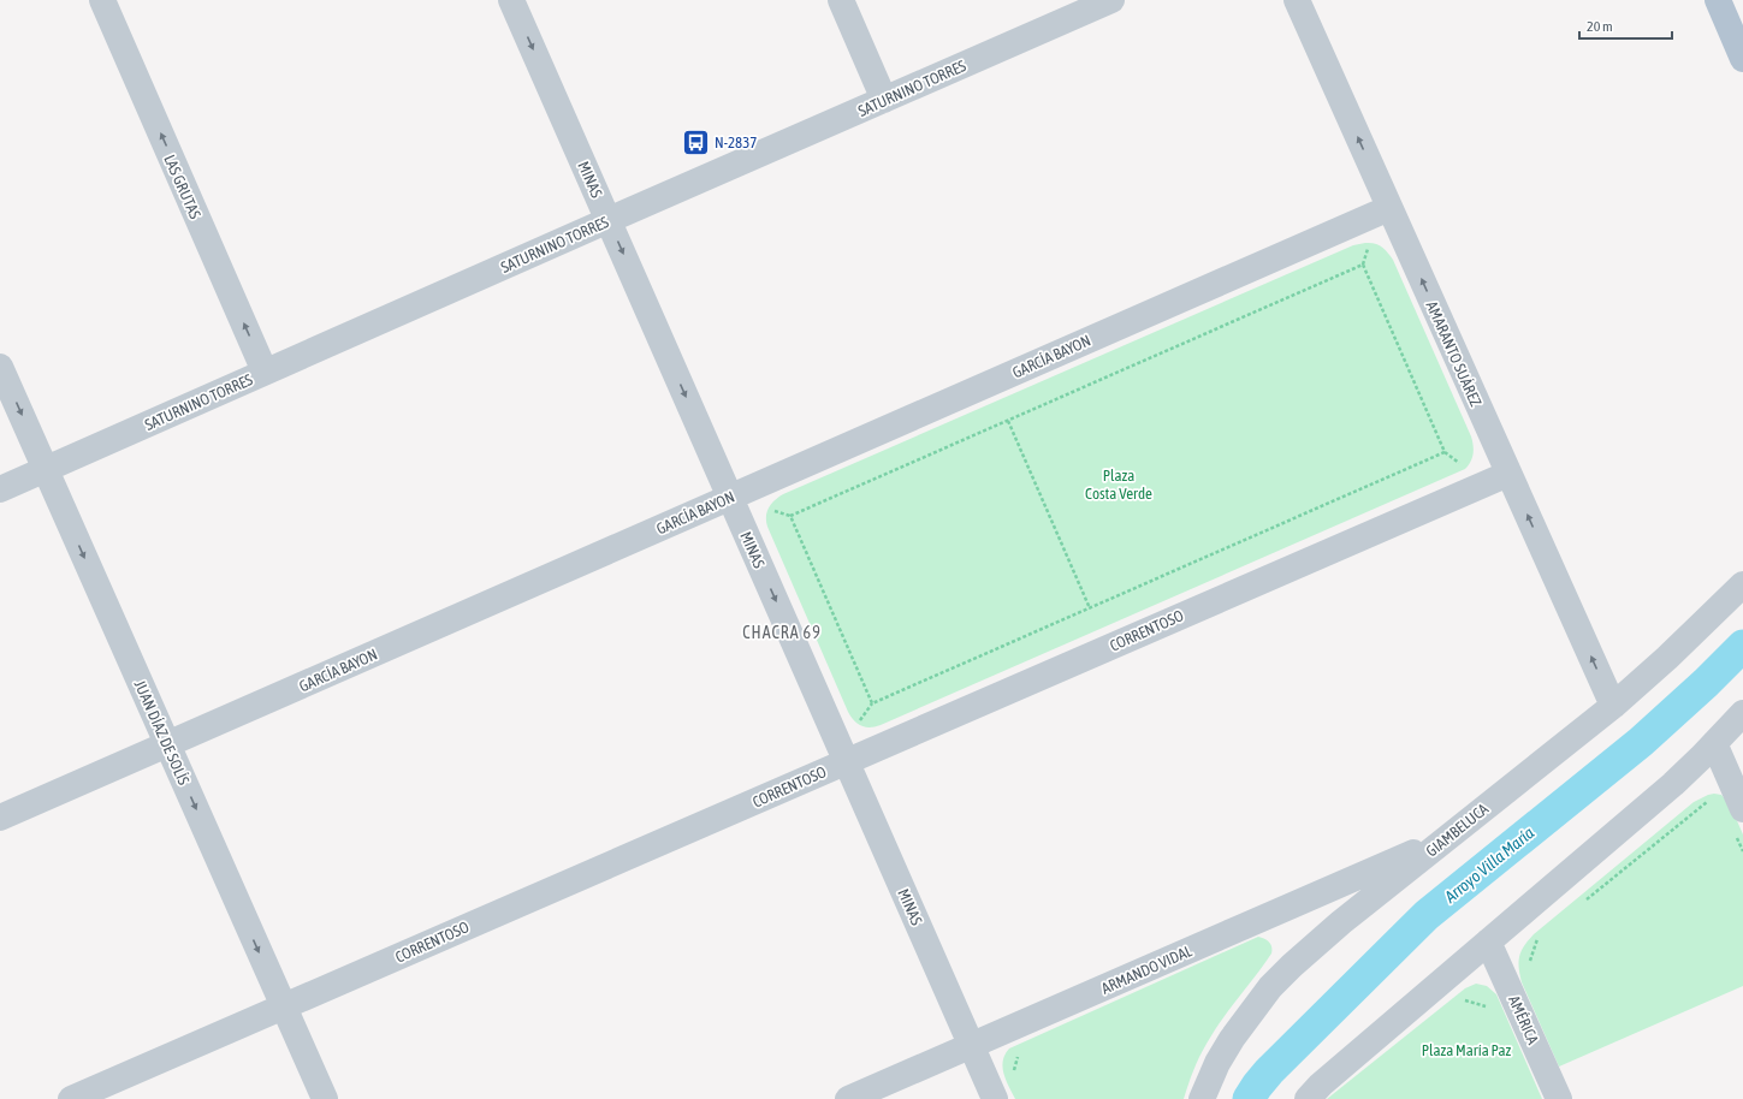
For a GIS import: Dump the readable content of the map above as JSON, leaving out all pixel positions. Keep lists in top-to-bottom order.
{
  "streets": {
    "street": [
      "SATURNINO TORRES",
      "MINAS",
      "LAS GRUTAS",
      "AMARANTO SUÁREZ",
      "GARCÍA BAYON",
      "CORRENTOSO",
      "JUAN DÍAZ DE SOLÍS",
      "GIAMBELUCA",
      "ARMANDO VIDAL",
      "AMÉRICA"
    ]
  },
  "crossings": [
    ["SATURNINO TORRES", "MINAS"],
    ["SATURNINO TORRES", "LAS GRUTAS"],
    ["SATURNINO TORRES", "JUAN DÍAZ DE SOLÍS"],
    ["MINAS", "GARCÍA BAYON"],
    ["MINAS", "CORRENTOSO"],
    ["MINAS", "ARMANDO VIDAL"],
    ["AMARANTO SUÁREZ", "GARCÍA BAYON"],
    ["AMARANTO SUÁREZ", "CORRENTOSO"],
    ["AMARANTO SUÁREZ", "GIAMBELUCA"],
    ["GARCÍA BAYON", "JUAN DÍAZ DE SOLÍS"],
    ["CORRENTOSO", "JUAN DÍAZ DE SOLÍS"],
    ["GIAMBELUCA", "ARMANDO VIDAL"]
  ],
  "one_way": [
    "MINAS",
    "LAS GRUTAS",
    "AMARANTO SUÁREZ",
    "JUAN DÍAZ DE SOLÍS"
  ],
  "districts": ["CHACRA 69"],
  "water": ["Arroyo Villa María"],
  "parks": ["Plaza Costa Verde", "Plaza María Paz"],
  "places": {
    "bus stop": ["N-2837"]
  },
  "scale_bar": "20 m"
}
